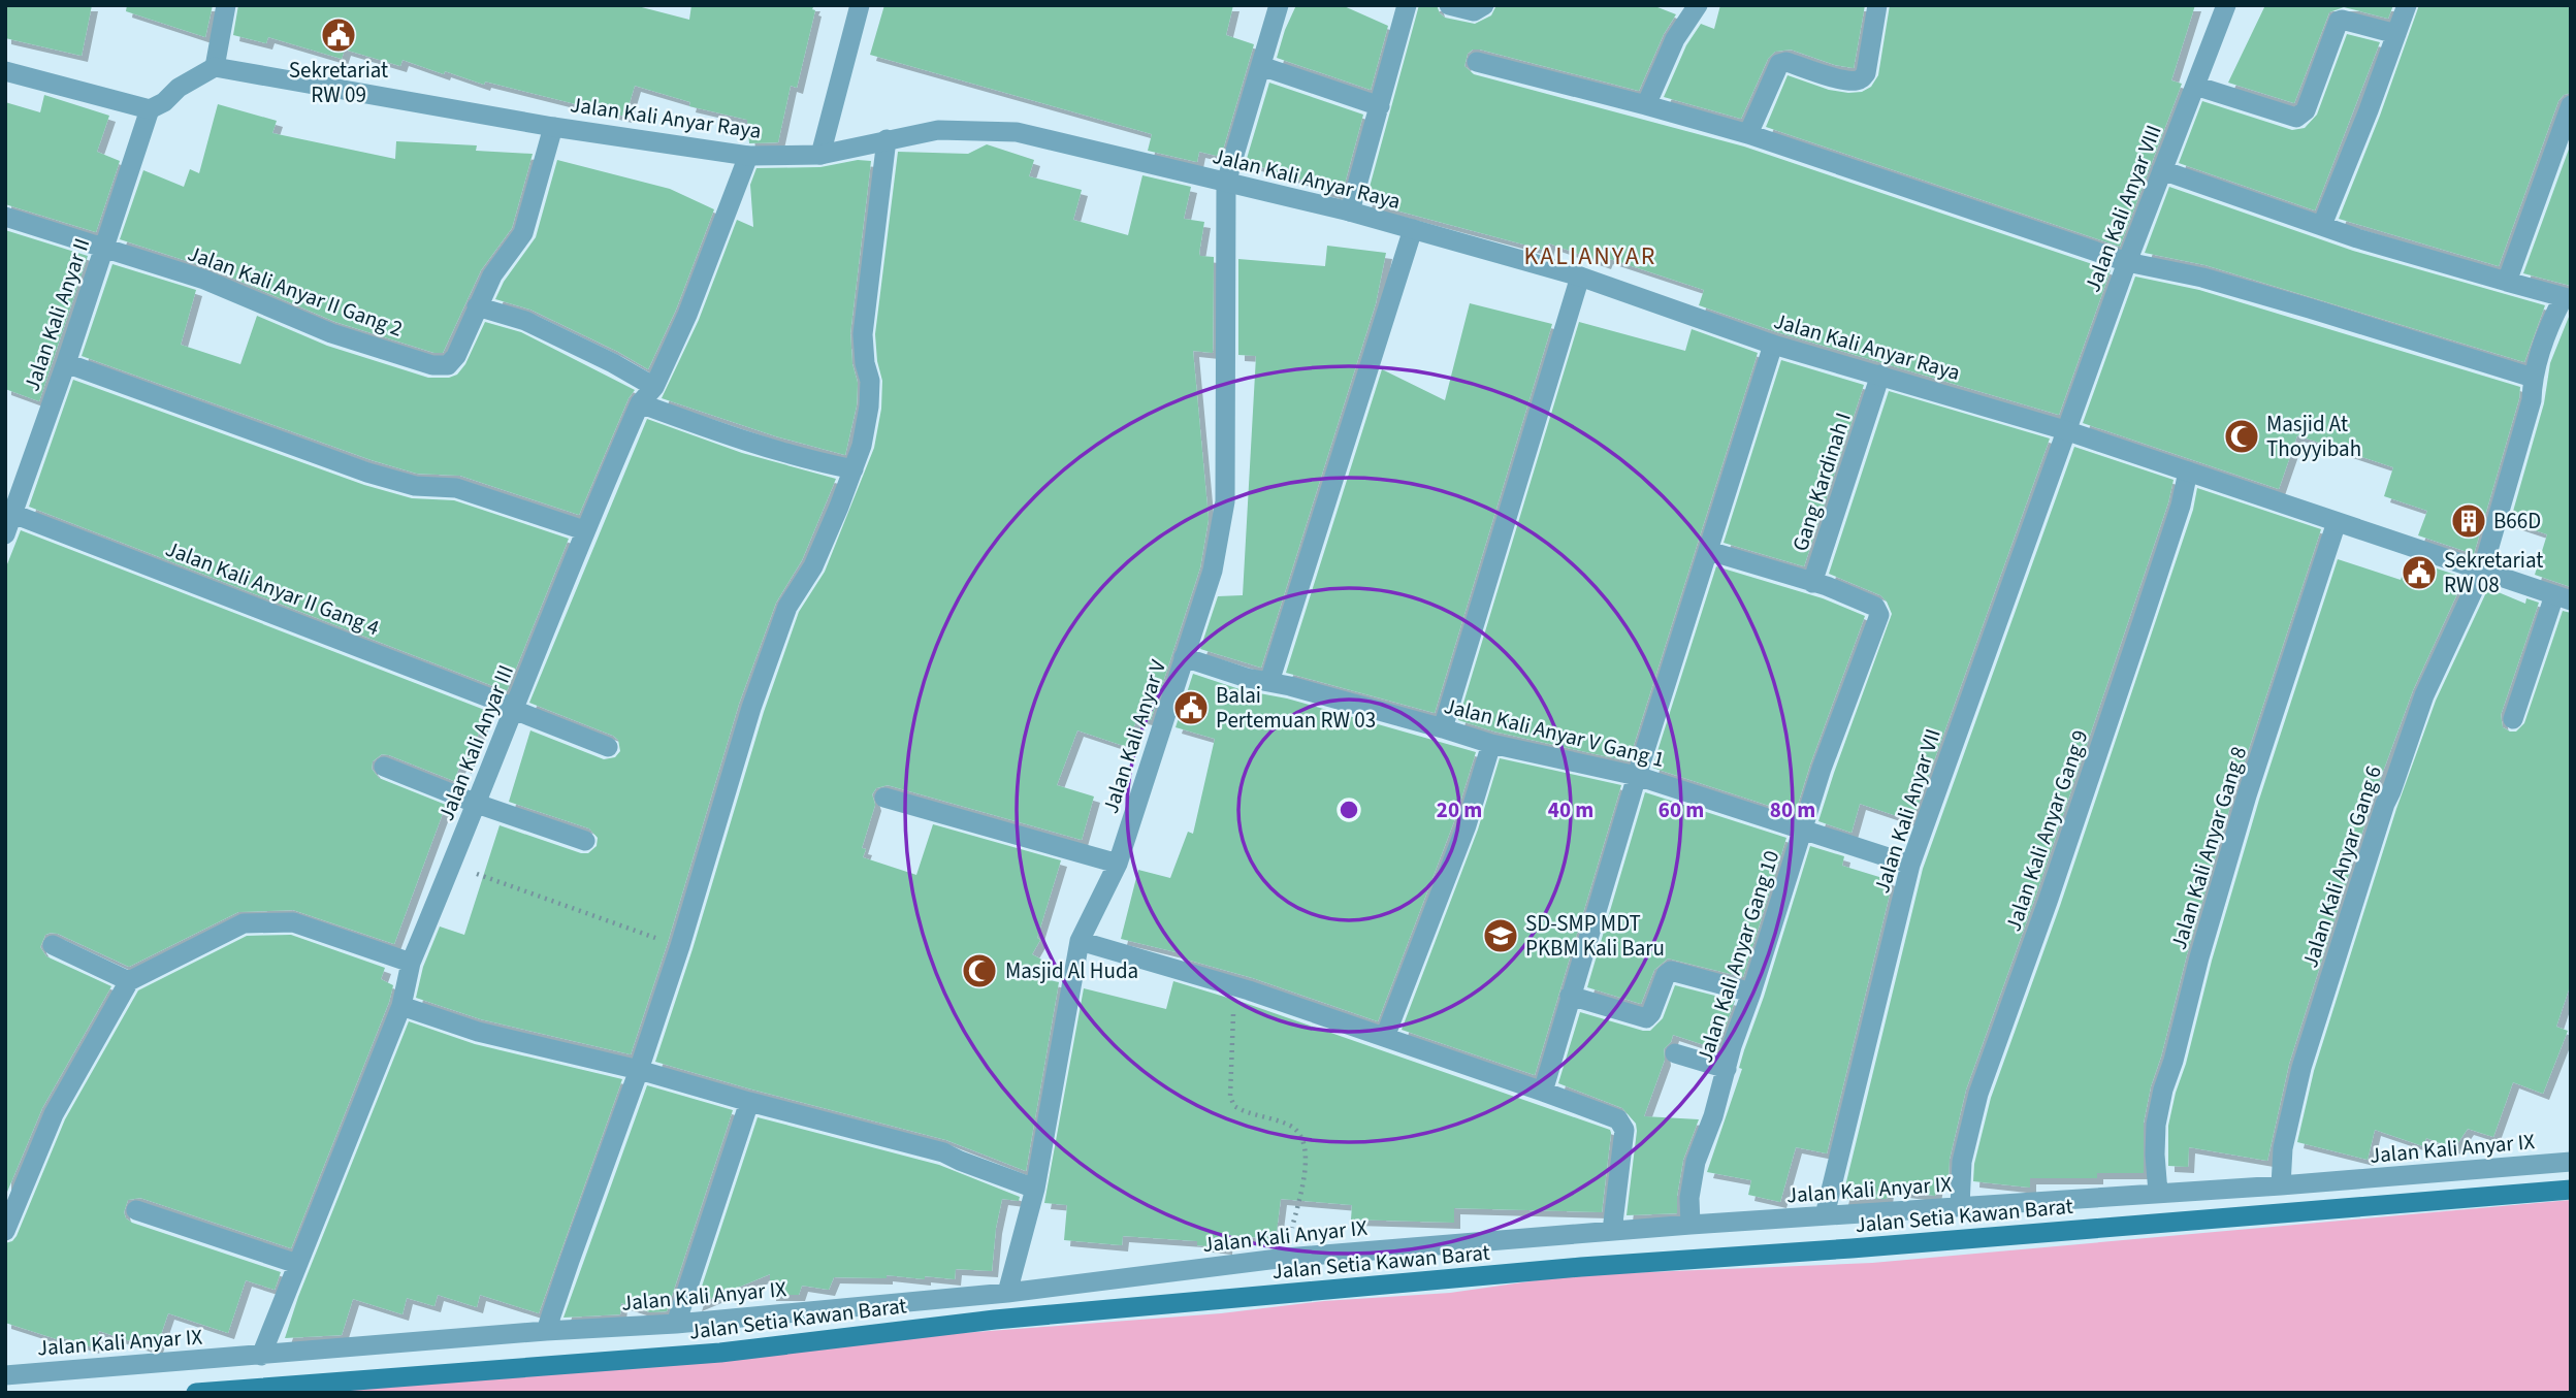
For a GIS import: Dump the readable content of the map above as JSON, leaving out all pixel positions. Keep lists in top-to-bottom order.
{
  "streets": {
    "main road": ["Jalan Setia Kawan Barat"],
    "street": [
      "Jalan Kali Anyar Raya",
      "Jalan Kali Anyar VIII",
      "Jalan Kali Anyar II Gang 2",
      "Jalan Kali Anyar II",
      "Gang Kardinah I",
      "Jalan Kali Anyar II Gang 4",
      "Jalan Kali Anyar V Gang 1",
      "Jalan Kali Anyar V",
      "Jalan Kali Anyar III",
      "Jalan Kali Anyar VII",
      "Jalan Kali Anyar Gang 9",
      "Jalan Kali Anyar Gang 8",
      "Jalan Kali Anyar Gang 6",
      "Jalan Kali Anyar Gang 10",
      "Jalan Kali Anyar IX"
    ]
  },
  "crossings": [
    ["Jalan Kali Anyar Raya", "Jalan Kali Anyar VIII"],
    ["Jalan Kali Anyar Raya", "Jalan Kali Anyar II Gang 2"],
    ["Jalan Kali Anyar Raya", "Gang Kardinah I"],
    ["Jalan Kali Anyar Raya", "Jalan Kali Anyar V"],
    ["Jalan Kali Anyar Raya", "Jalan Kali Anyar III"],
    ["Jalan Kali Anyar Raya", "Jalan Kali Anyar VII"],
    ["Jalan Kali Anyar Raya", "Jalan Kali Anyar Gang 9"],
    ["Jalan Kali Anyar Raya", "Jalan Kali Anyar Gang 8"],
    ["Jalan Kali Anyar Raya", "Jalan Kali Anyar Gang 6"],
    ["Jalan Kali Anyar VIII", "Jalan Kali Anyar VII"],
    ["Jalan Kali Anyar II Gang 2", "Jalan Kali Anyar II"],
    ["Jalan Kali Anyar II", "Jalan Kali Anyar II Gang 4"],
    ["Gang Kardinah I", "Jalan Kali Anyar Gang 10"],
    ["Jalan Kali Anyar II Gang 4", "Jalan Kali Anyar III"],
    ["Jalan Kali Anyar V Gang 1", "Jalan Kali Anyar V"],
    ["Jalan Kali Anyar V Gang 1", "Jalan Kali Anyar VII"],
    ["Jalan Kali Anyar V Gang 1", "Jalan Kali Anyar Gang 10"],
    ["Jalan Kali Anyar V", "Jalan Kali Anyar IX"],
    ["Jalan Kali Anyar III", "Jalan Kali Anyar IX"],
    ["Jalan Kali Anyar VII", "Jalan Kali Anyar IX"],
    ["Jalan Kali Anyar Gang 9", "Jalan Kali Anyar IX"],
    ["Jalan Kali Anyar Gang 8", "Jalan Kali Anyar IX"],
    ["Jalan Kali Anyar Gang 6", "Jalan Kali Anyar IX"],
    ["Jalan Kali Anyar Gang 10", "Jalan Kali Anyar IX"]
  ],
  "districts": ["KALIANYAR"],
  "places": {
    "public building": ["Sekretariat RW 09", "Sekretariat RW 08", "Balai Pertemuan RW 03"],
    "mosque": ["Masjid At Thoyyibah", "Masjid Al Huda"],
    "building": ["B66D"],
    "school or university": ["SD-SMP MDT PKBM Kali Baru"]
  },
  "rings": [
    "20 m",
    "40 m",
    "60 m",
    "80 m"
  ]
}
